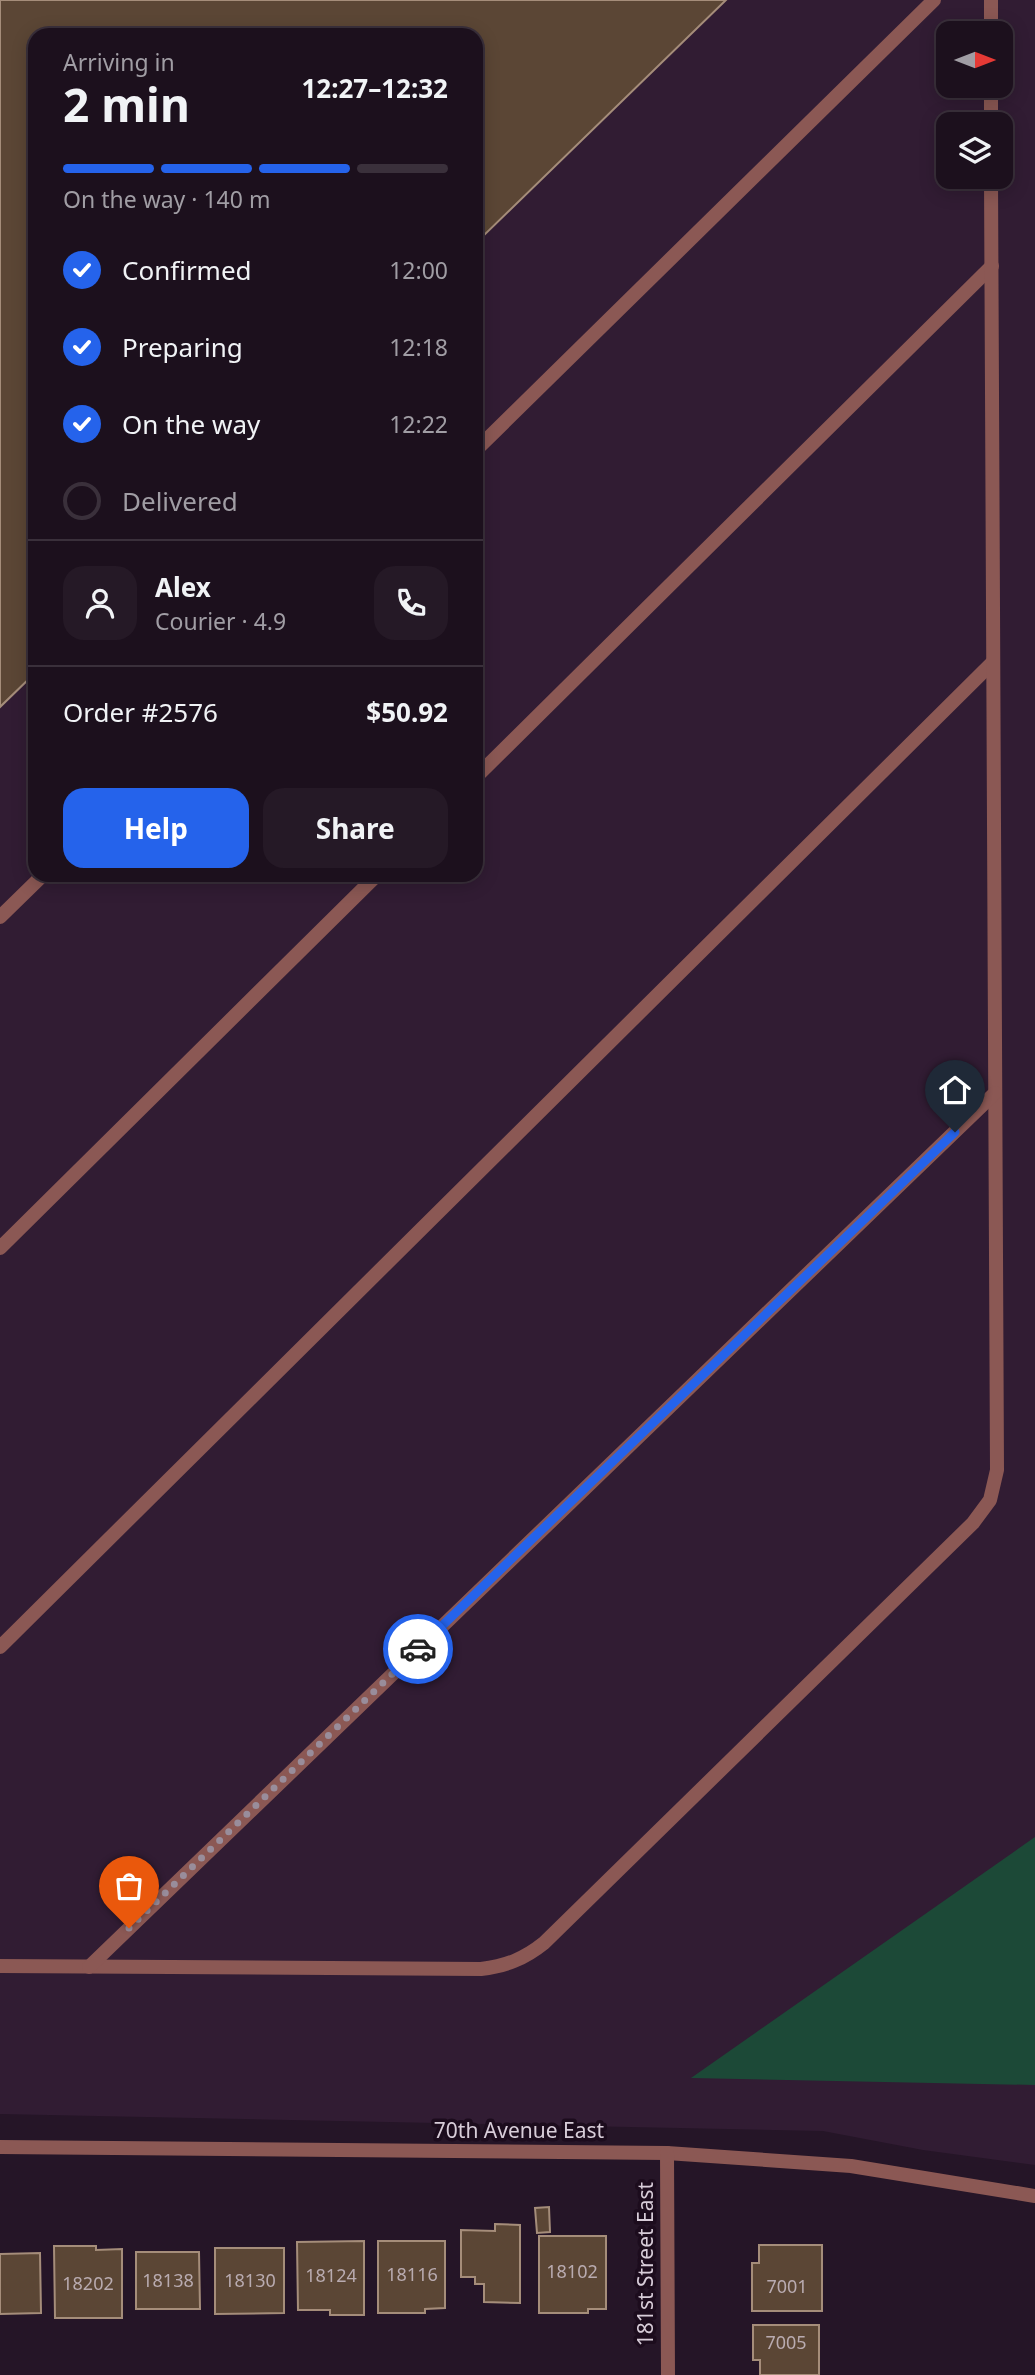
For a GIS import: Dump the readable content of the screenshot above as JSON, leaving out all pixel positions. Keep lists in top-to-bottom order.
{
  "streets": {
    "street": ["70th Avenue East", "181st Street East"]
  },
  "crossings": [
    ["70th Avenue East", "181st Street East"]
  ],
  "house_numbers": [
    "18102",
    "18116",
    "18124",
    "18138",
    "18130",
    "18202",
    "7001",
    "7005"
  ],
  "north": "right",
  "page": {
    "heading": ["2 min", "Arriving in", "12:27–12:32"],
    "panel": [
      "Alex",
      "Courier · 4.9",
      "Order #2576",
      "$50.92"
    ],
    "bar": "On the way · 140 m",
    "list": [
      ["Confirmed", "12:00"],
      ["Preparing", "12:18"],
      ["On the way", "12:22"],
      "Delivered"
    ],
    "buttons": ["Help", "Share"]
  }
}
